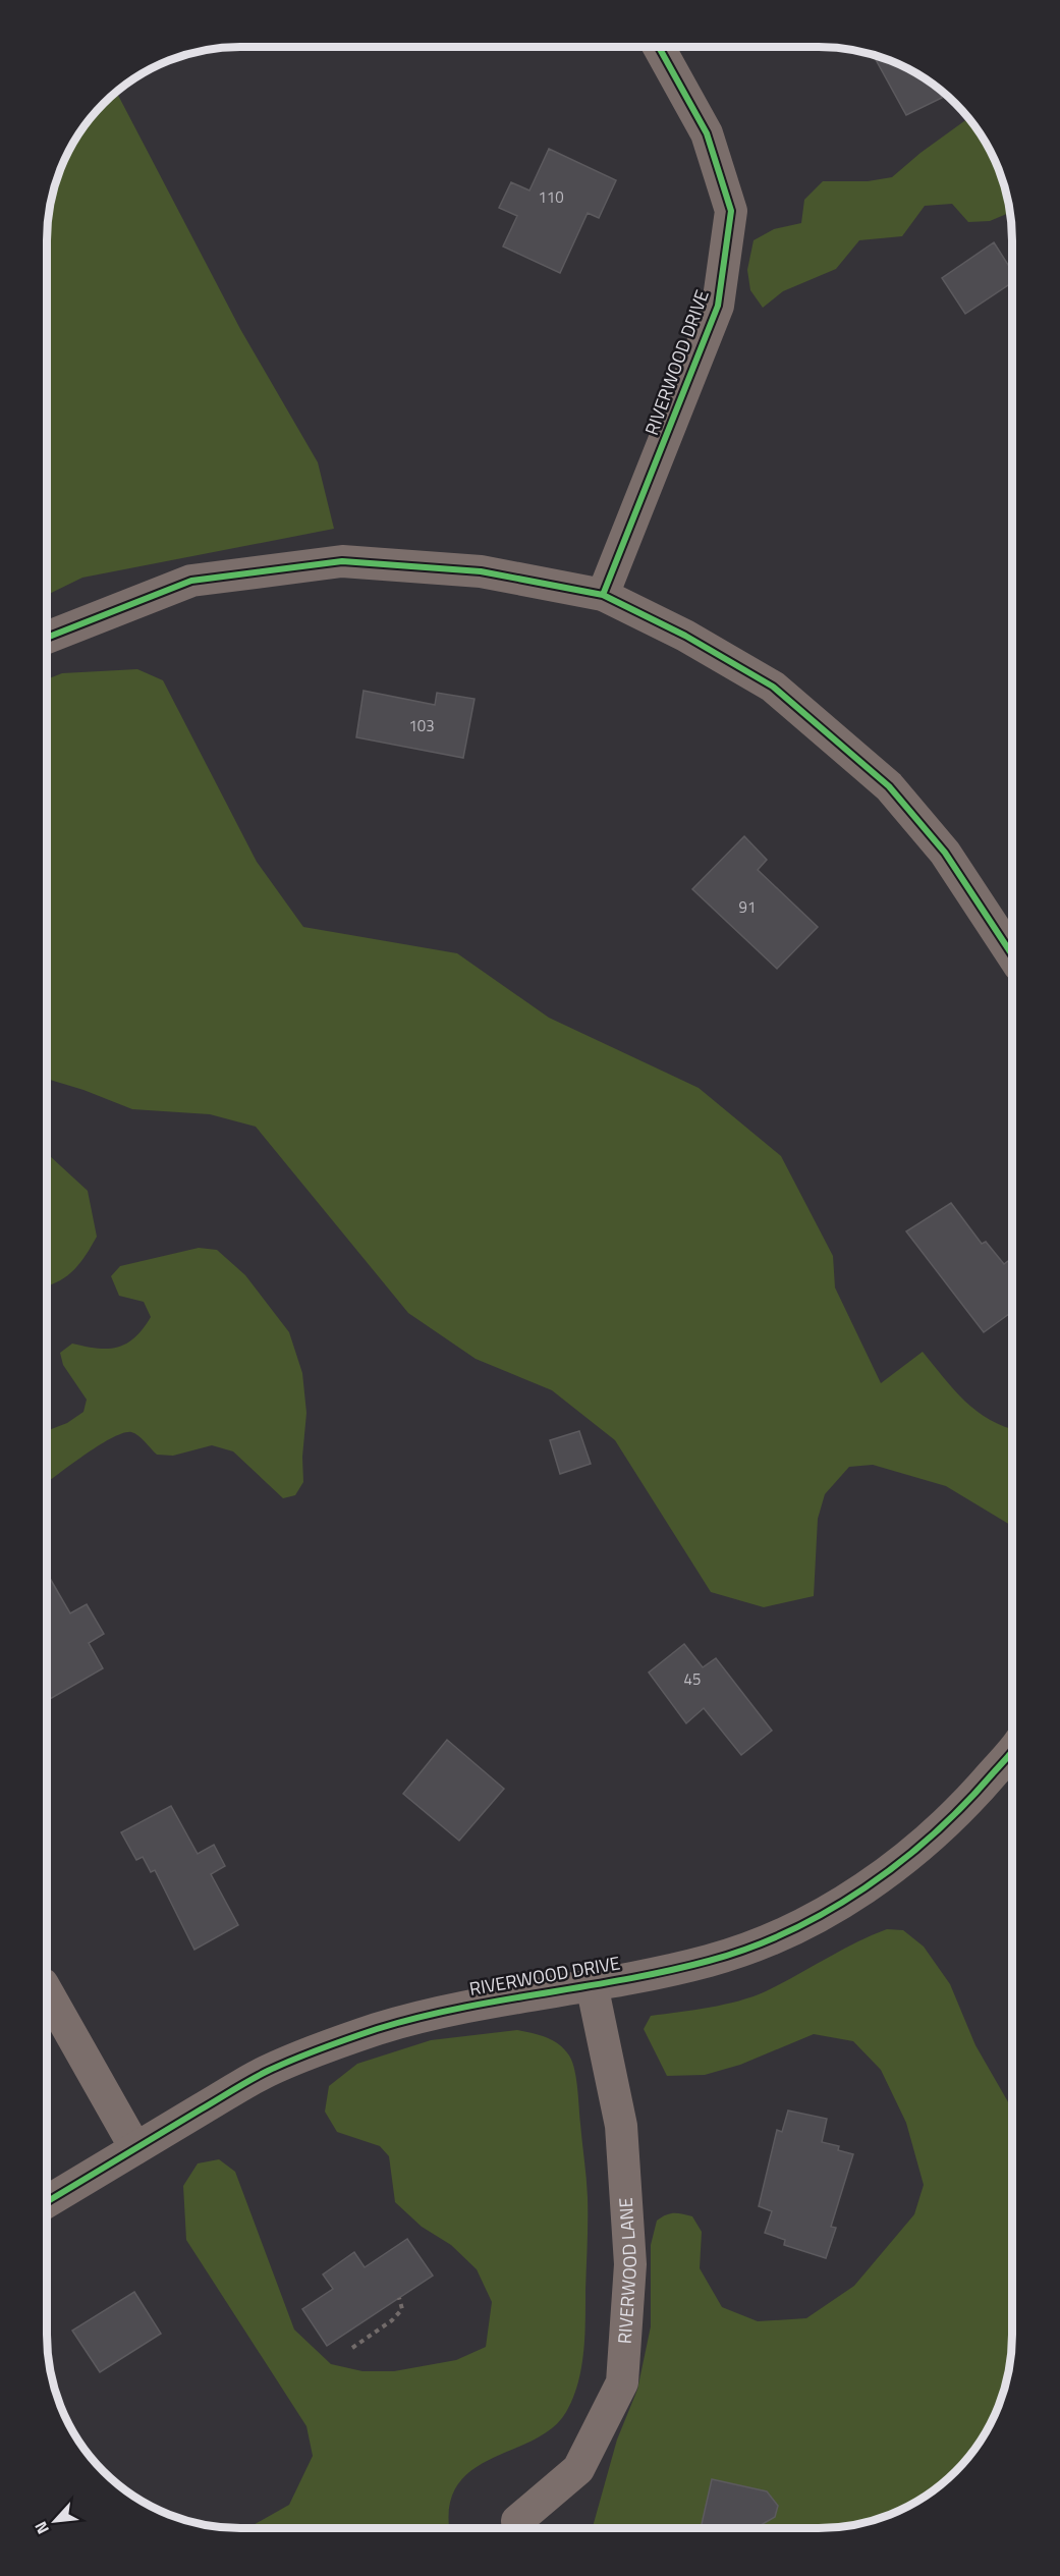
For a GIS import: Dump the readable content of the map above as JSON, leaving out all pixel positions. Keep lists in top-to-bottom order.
{
  "streets": {
    "street": ["RIVERWOOD DRIVE", "RIVERWOOD LANE"]
  },
  "crossings": [
    ["RIVERWOOD DRIVE", "RIVERWOOD LANE"]
  ],
  "house_numbers": [
    "110",
    "103",
    "91",
    "45"
  ],
  "north": "bottom left"
}
